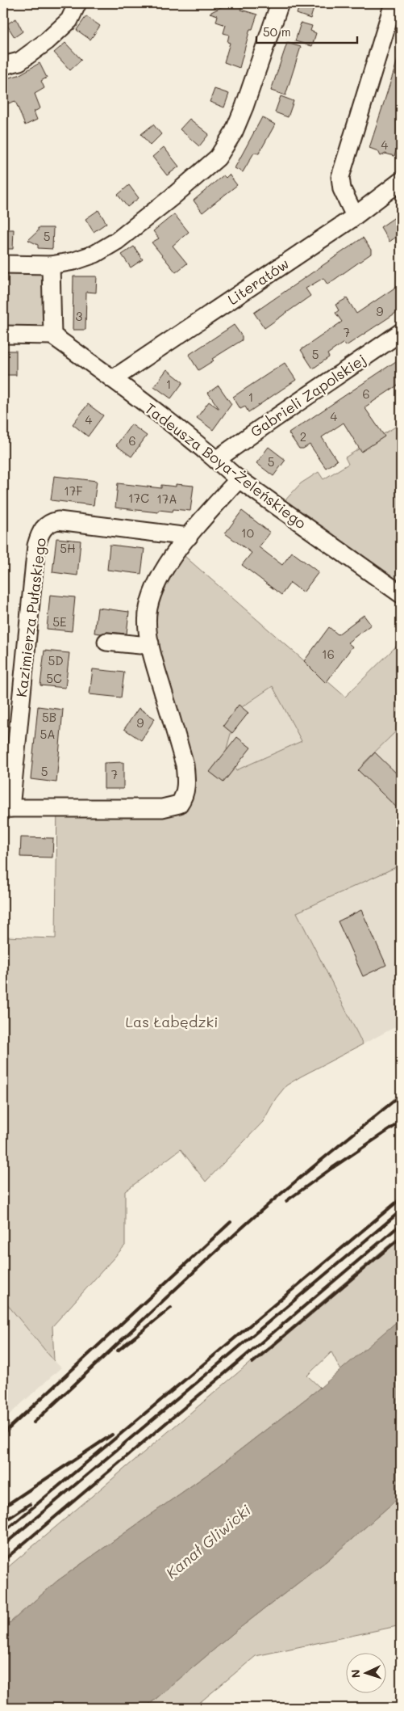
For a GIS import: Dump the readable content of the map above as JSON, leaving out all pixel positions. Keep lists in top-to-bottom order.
{
  "streets": {
    "street": [
      "Literatów",
      "Gabrieli Zapolskiej",
      "Tadeusza Boya-Żeleńskiego",
      "Kazimierza Pułaskiego"
    ]
  },
  "crossings": [
    ["Literatów", "Tadeusza Boya-Żeleńskiego"],
    ["Gabrieli Zapolskiej", "Tadeusza Boya-Żeleńskiego"],
    ["Tadeusza Boya-Żeleńskiego", "Kazimierza Pułaskiego"]
  ],
  "water": ["Kanał Gliwicki"],
  "parks": ["Las Łabędzki"],
  "house_numbers": [
    "4",
    "5",
    "9",
    "3",
    "7",
    "5",
    "1",
    "6",
    "1",
    "4",
    "4",
    "2",
    "6",
    "5",
    "17F",
    "17C",
    "17A",
    "10",
    "5H",
    "5E",
    "16",
    "5D",
    "5C",
    "5B",
    "9",
    "5A",
    "5",
    "7"
  ],
  "scale_bar": "50 m",
  "north": "left"
}
